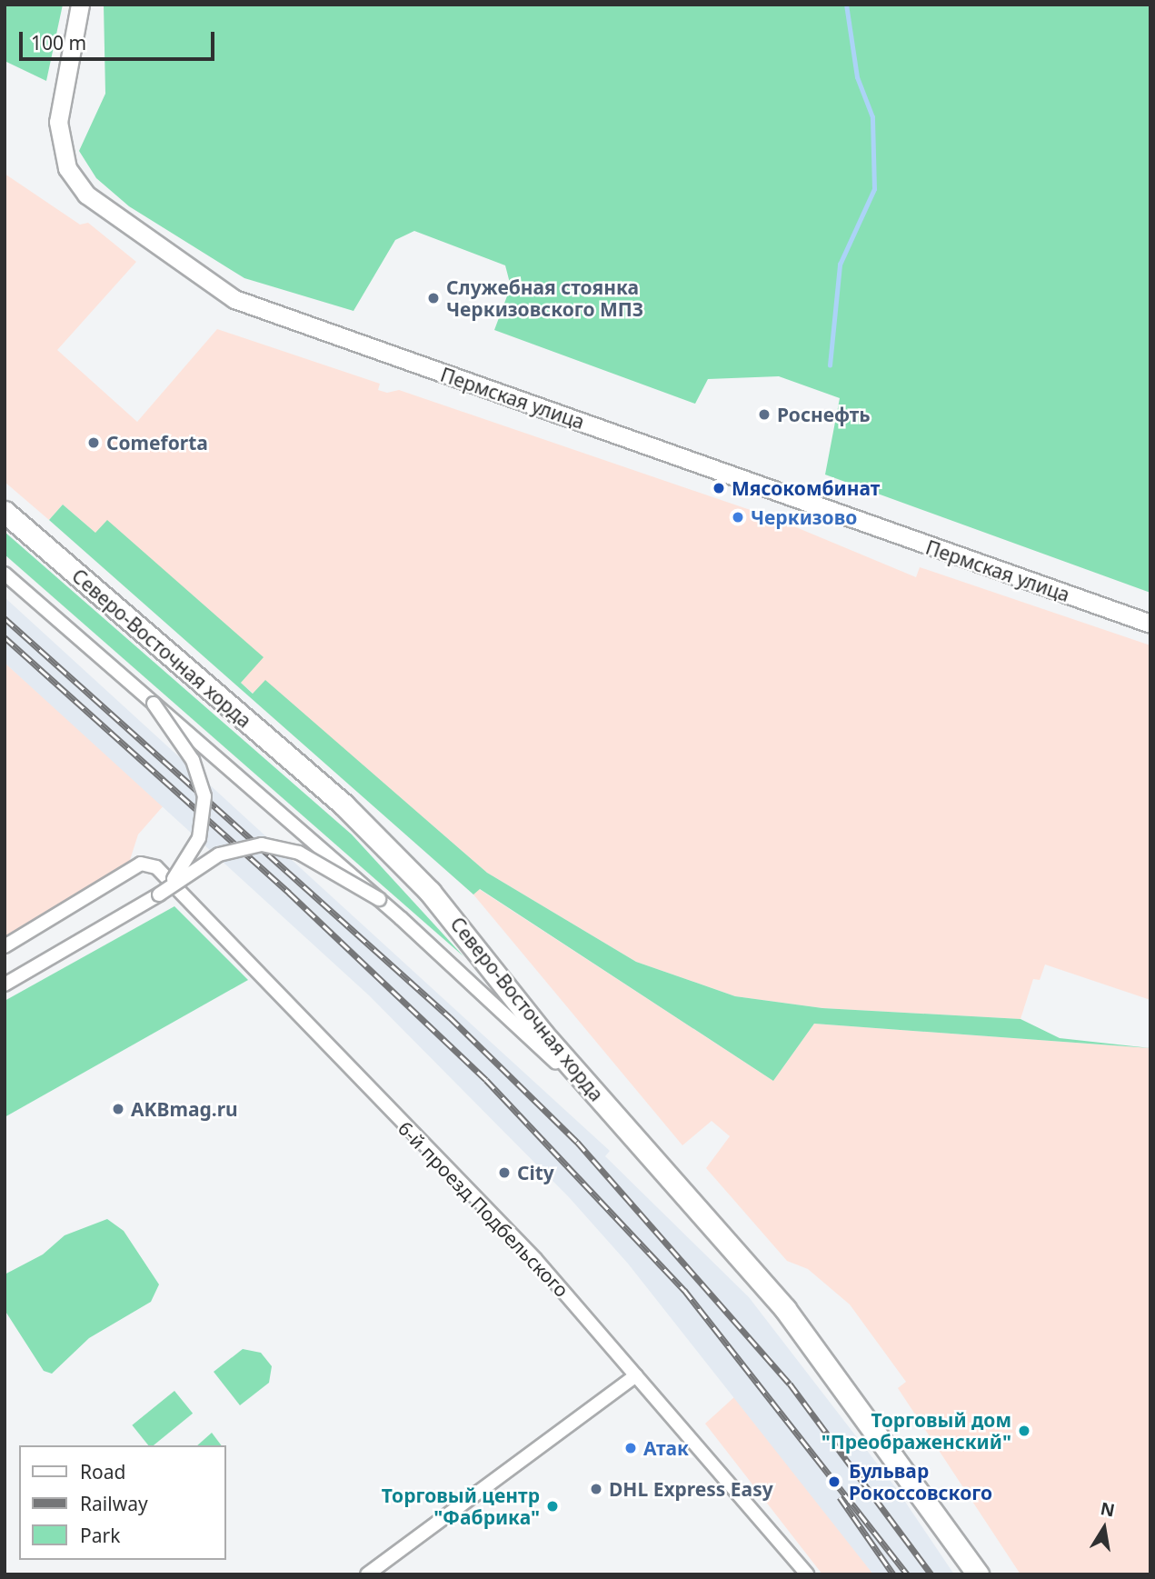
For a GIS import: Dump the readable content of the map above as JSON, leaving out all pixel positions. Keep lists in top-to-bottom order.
{
  "streets": {
    "main road": ["Северо-Восточная хорда"],
    "street": ["Пермская улица", "6-й проезд Подбельского"]
  },
  "places": [
    "Служебная стоянка Черкизовского МПЗ",
    "Роснефть",
    "Comeforta",
    "Мясокомбинат",
    "Черкизово",
    "AKBmag.ru",
    "City",
    "Торговый дом \"Преображенский\"",
    "Атак",
    "Бульвар Рокоссовского",
    "DHL Express Easy",
    "Торговый центр \"Фабрика\""
  ],
  "legend": ["Road", "Railway", "Park"],
  "scale_bar": "100 m",
  "north": "top"
}
